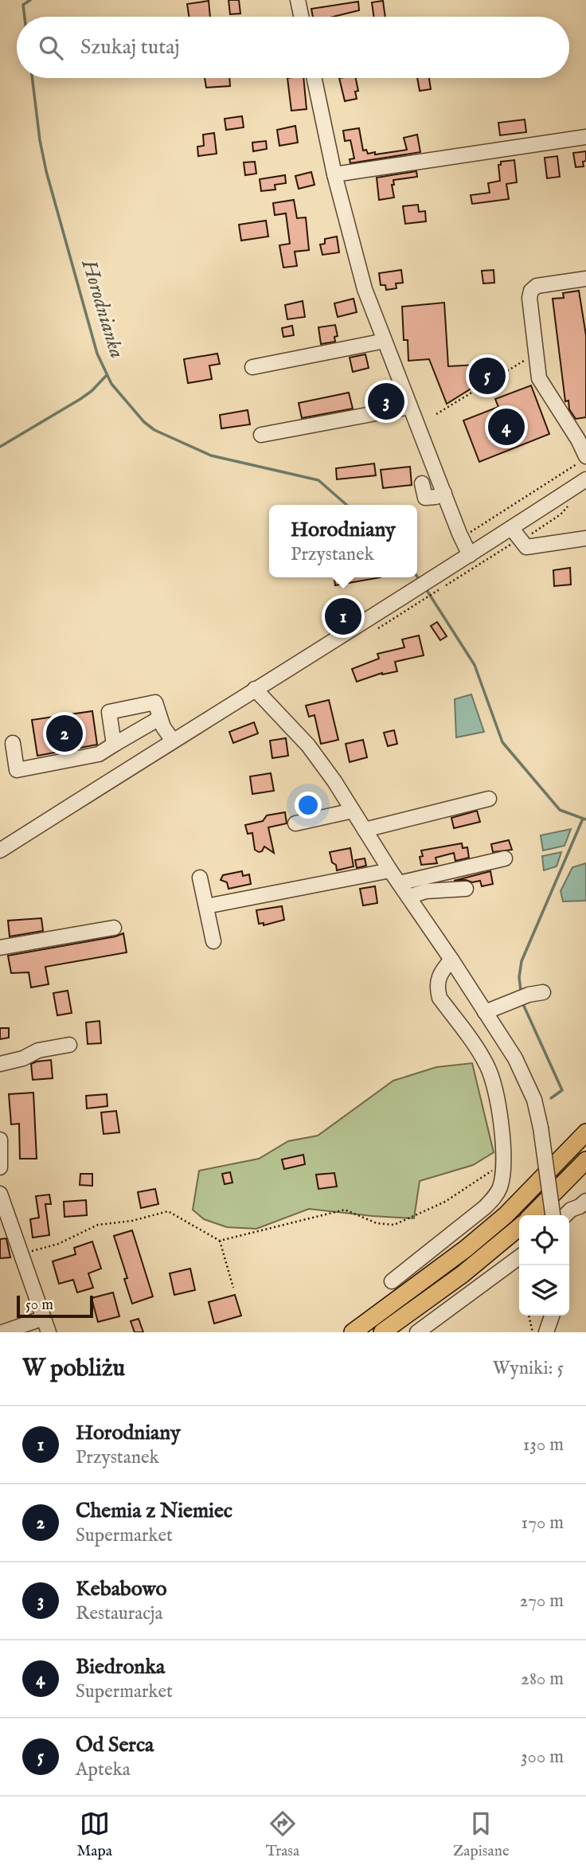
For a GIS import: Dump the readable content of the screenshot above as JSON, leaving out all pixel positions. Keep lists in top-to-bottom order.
{
  "water": ["Horodnianka"],
  "scale_bar": "50 m",
  "page": {
    "search": "Szukaj tutaj",
    "pins": [
      "5",
      "3",
      "4",
      "1",
      "2"
    ],
    "popup": ["Horodniany", "Przystanek"],
    "scale": "50 m",
    "heading": ["W pobliżu", "Wyniki: 5"],
    "list": [
      {
        "mark": "1",
        "name": "Horodniany",
        "note": "Przystanek",
        "value": "130 m"
      },
      {
        "mark": "2",
        "name": "Chemia z Niemiec",
        "note": "Supermarket",
        "value": "170 m"
      },
      {
        "mark": "3",
        "name": "Kebabowo",
        "note": "Restauracja",
        "value": "270 m"
      },
      {
        "mark": "4",
        "name": "Biedronka",
        "note": "Supermarket",
        "value": "280 m"
      },
      {
        "mark": "5",
        "name": "Od Serca",
        "note": "Apteka",
        "value": "300 m"
      }
    ],
    "nav": ["Mapa", "Trasa", "Zapisane"]
  }
}
